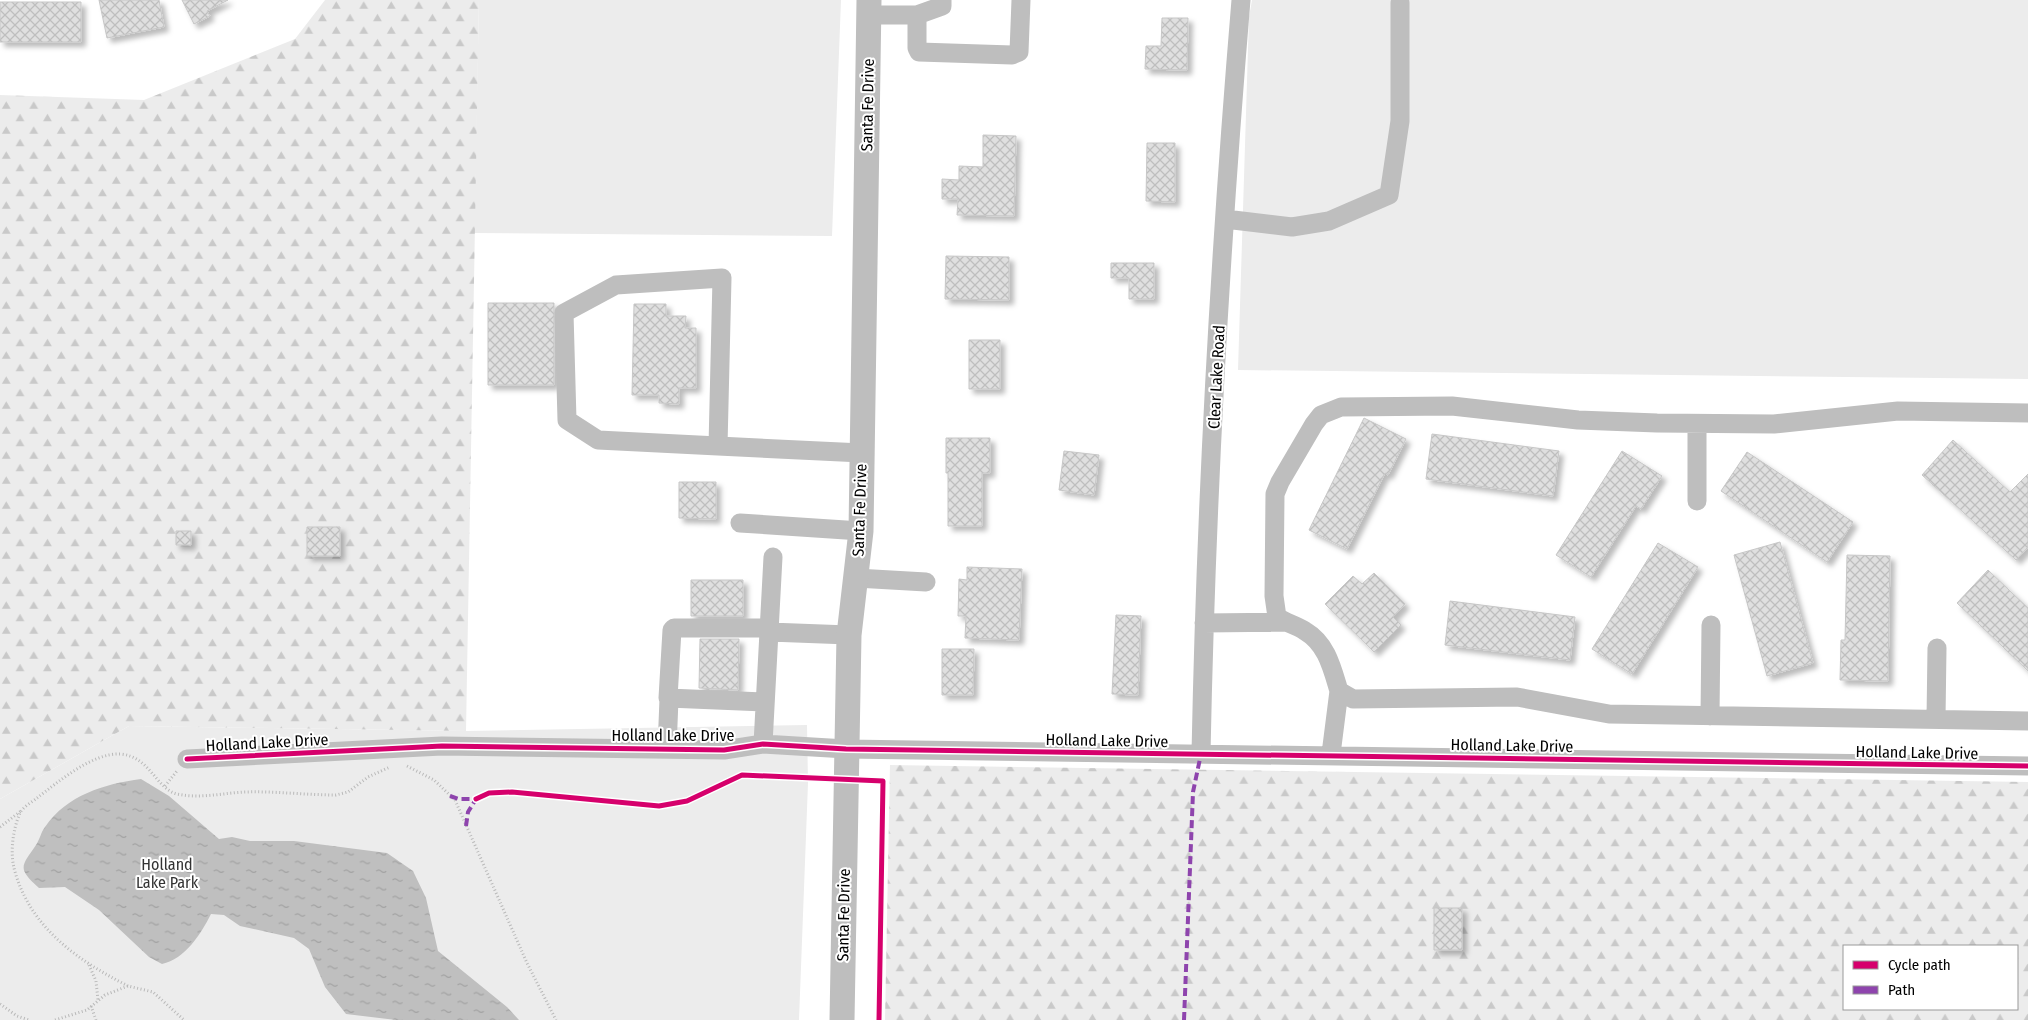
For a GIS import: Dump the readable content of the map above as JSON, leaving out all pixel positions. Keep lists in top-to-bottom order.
{
  "streets": {
    "main road": ["Santa Fe Drive"],
    "street": ["Clear Lake Road", "Holland Lake Drive"]
  },
  "crossings": [
    ["Santa Fe Drive", "Holland Lake Drive"],
    ["Clear Lake Road", "Holland Lake Drive"]
  ],
  "parks": ["Holland Lake Park"],
  "legend": ["Cycle path", "Path"]
}
